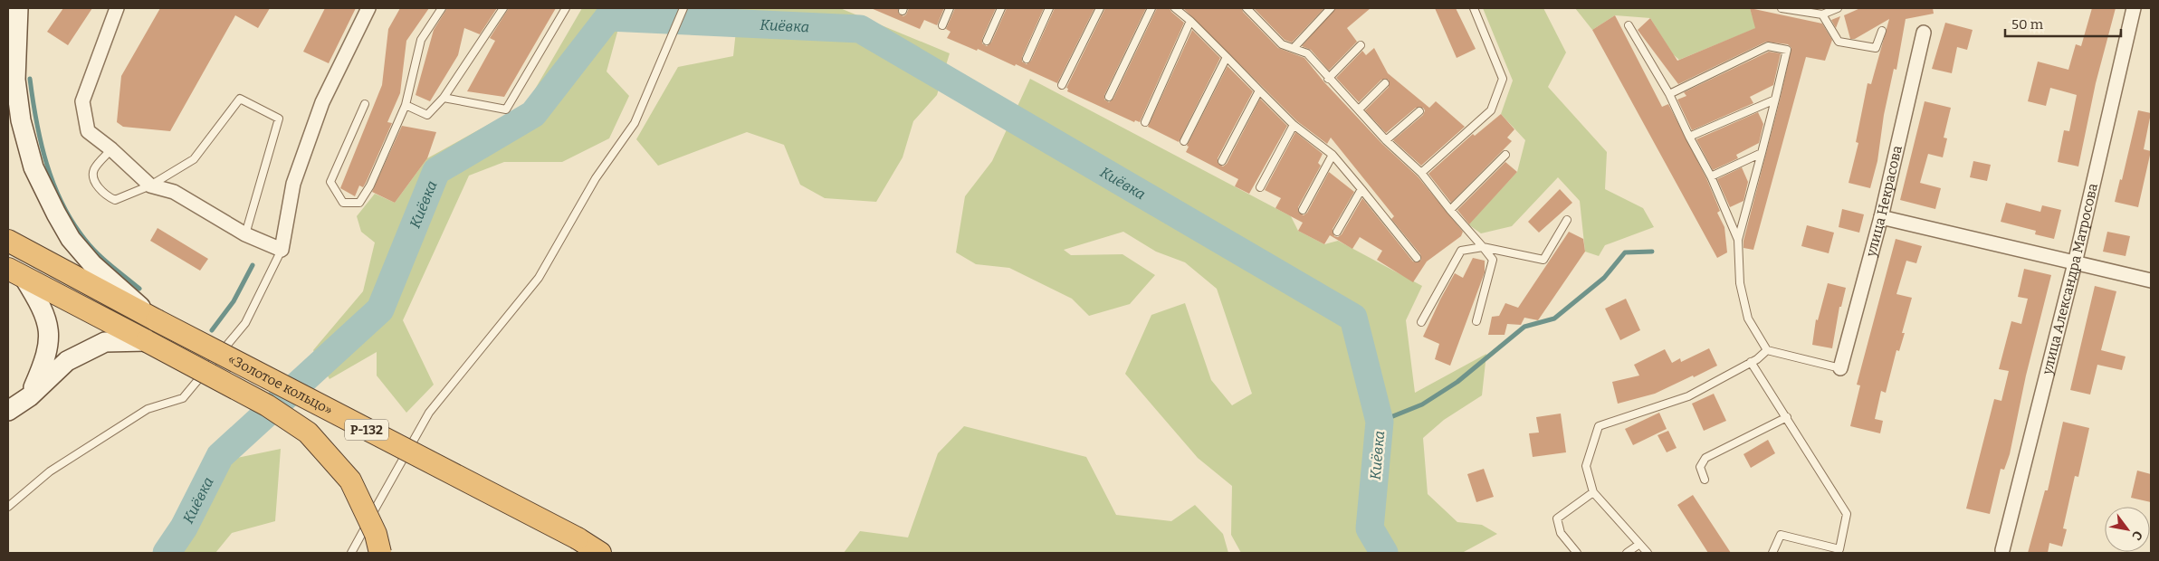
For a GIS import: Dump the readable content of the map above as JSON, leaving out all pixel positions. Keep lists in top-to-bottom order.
{
  "streets": {
    "highway": ["«Золотое кольцо»", "Р-132"],
    "street": ["улица Некрасова", "улица Александра Матросова"]
  },
  "water": ["Киёвка"],
  "scale_bar": "50 m",
  "north": "bottom right"
}
